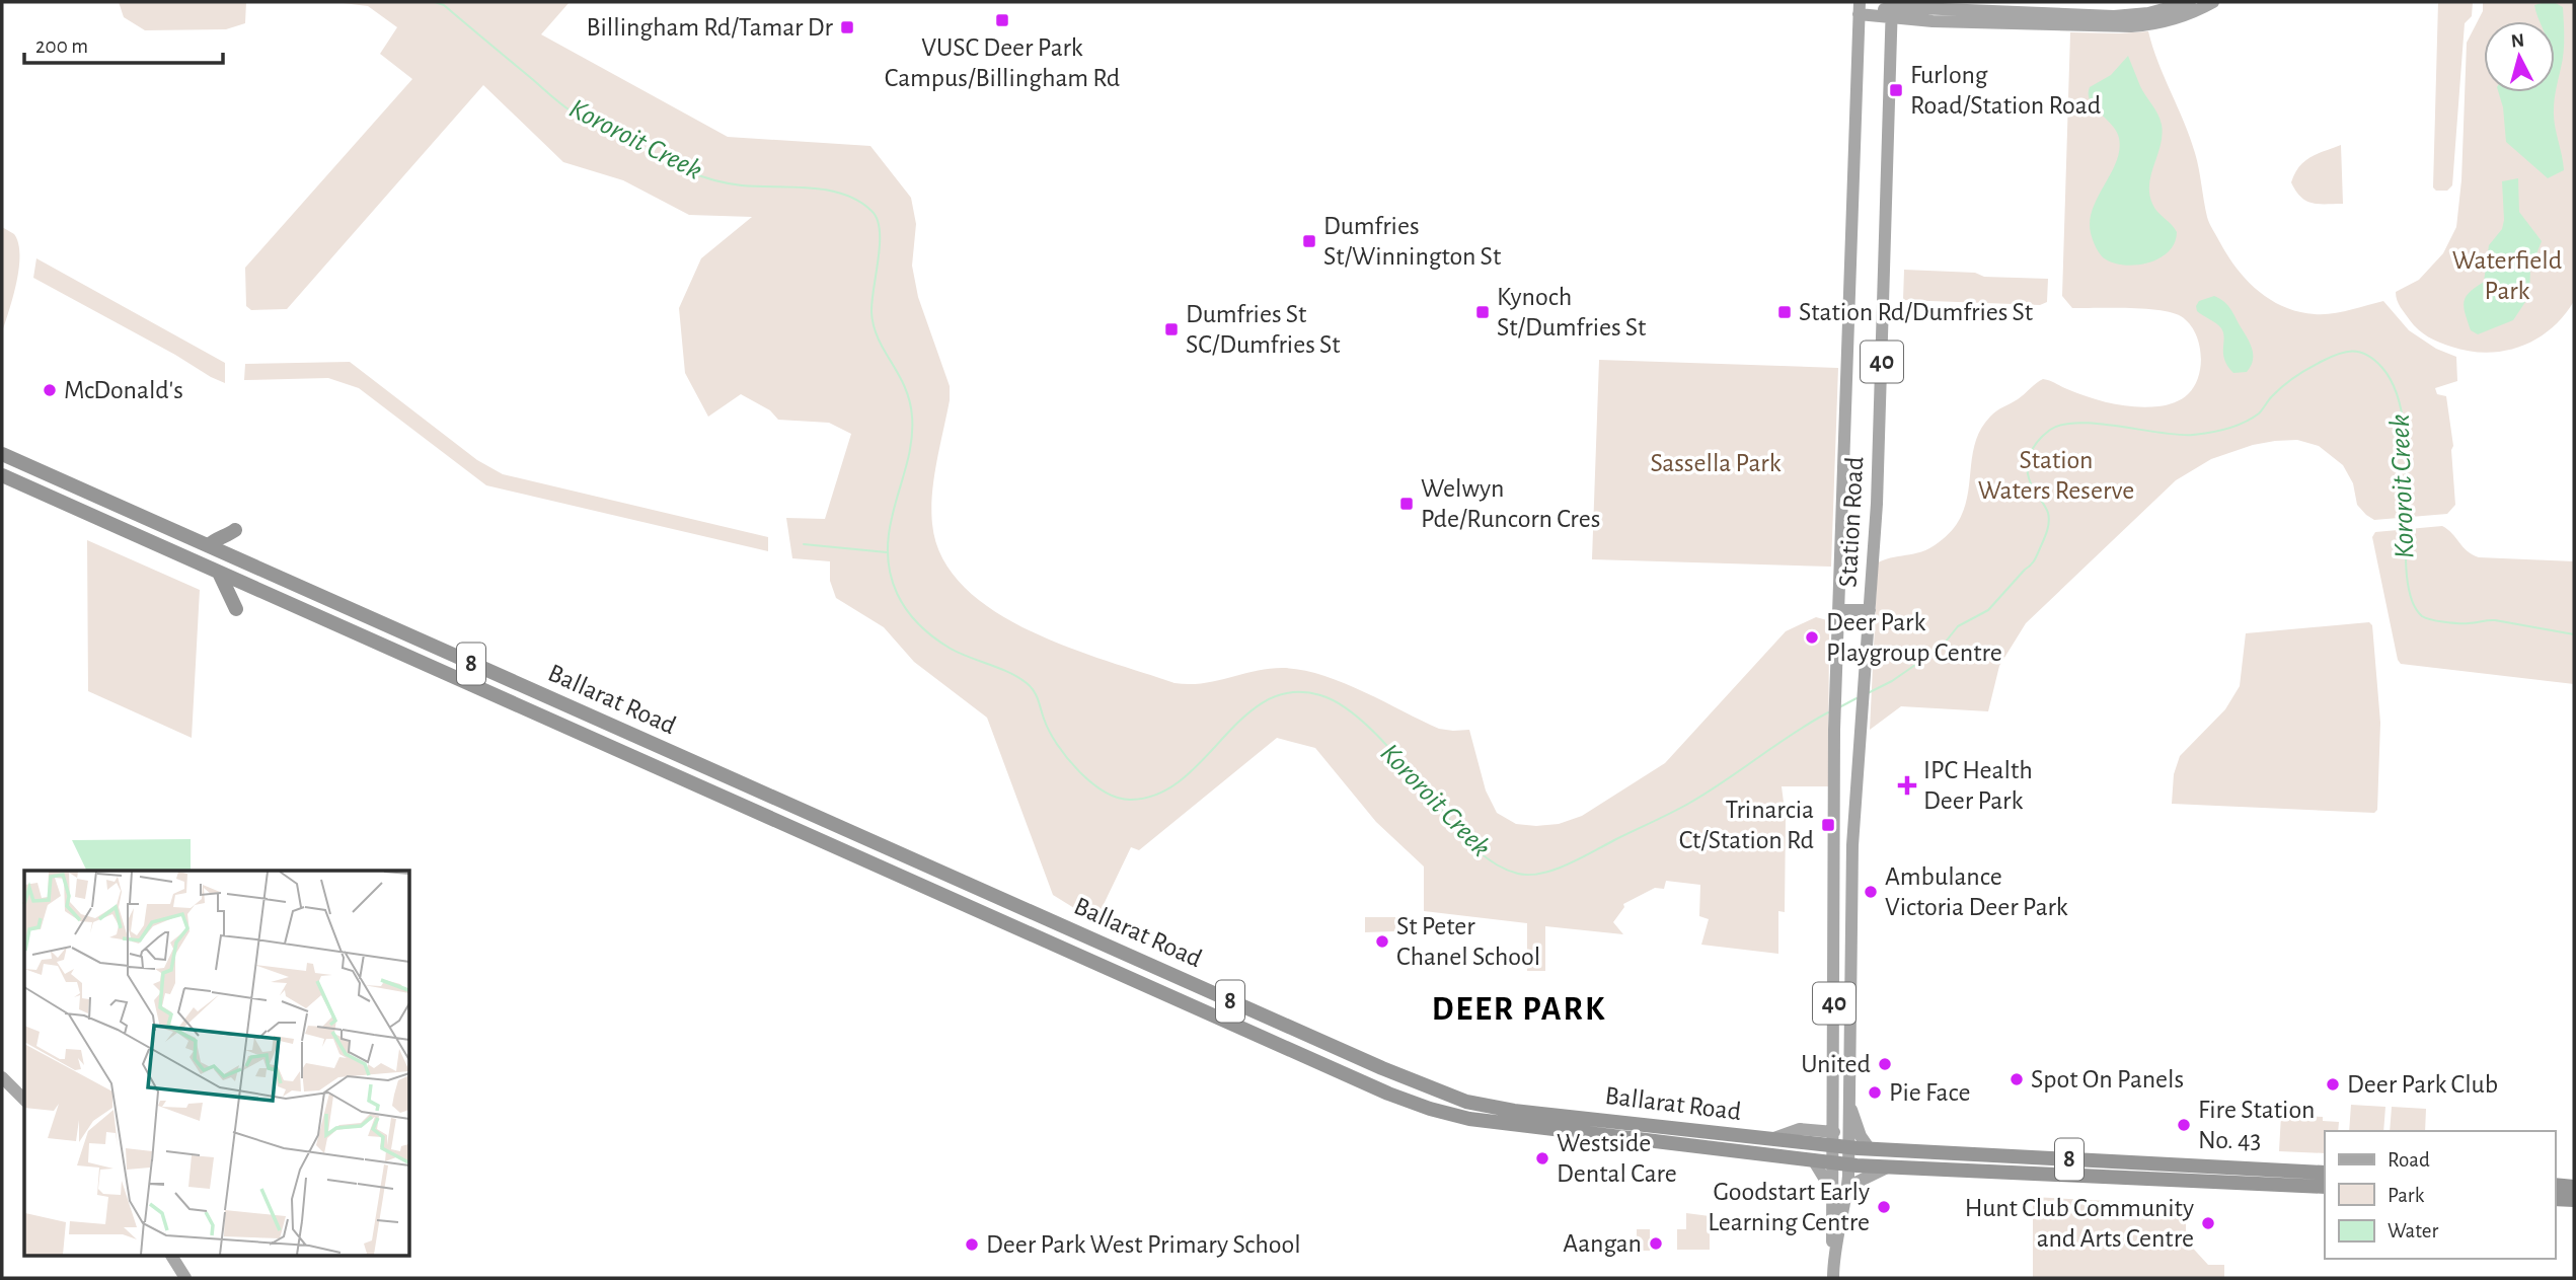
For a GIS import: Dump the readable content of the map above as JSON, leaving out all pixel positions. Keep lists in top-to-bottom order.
{
  "streets": {
    "highway": ["8", "Ballarat Road"],
    "main road": ["40", "Station Road"]
  },
  "crossings": [
    ["Station Road", "Ballarat Road"]
  ],
  "districts": ["DEER PARK"],
  "water": ["Kororoit Creek"],
  "parks": ["Waterfield Park", "Station Waters Reserve", "Sassella Park"],
  "places": {
    "transit": [
      "VUSC Deer Park Campus/Billingham Rd",
      "Billingham Rd/Tamar Dr",
      "Furlong Road/Station Road",
      "Dumfries St/Winnington St",
      "Kynoch St/Dumfries St",
      "Station Rd/Dumfries St",
      "Dumfries St SC/Dumfries St",
      "Welwyn Pde/Runcorn Cres",
      "Trinarcia Ct/Station Rd"
    ],
    "other": [
      "McDonald's",
      "Deer Park Playgroup Centre",
      "Ambulance Victoria Deer Park",
      "St Peter Chanel School",
      "United",
      "Spot On Panels",
      "Deer Park Club",
      "Pie Face",
      "Fire Station No. 43",
      "Westside Dental Care",
      "Goodstart Early Learning Centre",
      "Hunt Club Community and Arts Centre",
      "Aangan",
      "Deer Park West Primary School"
    ],
    "health": ["IPC Health Deer Park"]
  },
  "legend": ["Road", "Park", "Water"],
  "scale_bar": "200 m",
  "north": "top"
}
